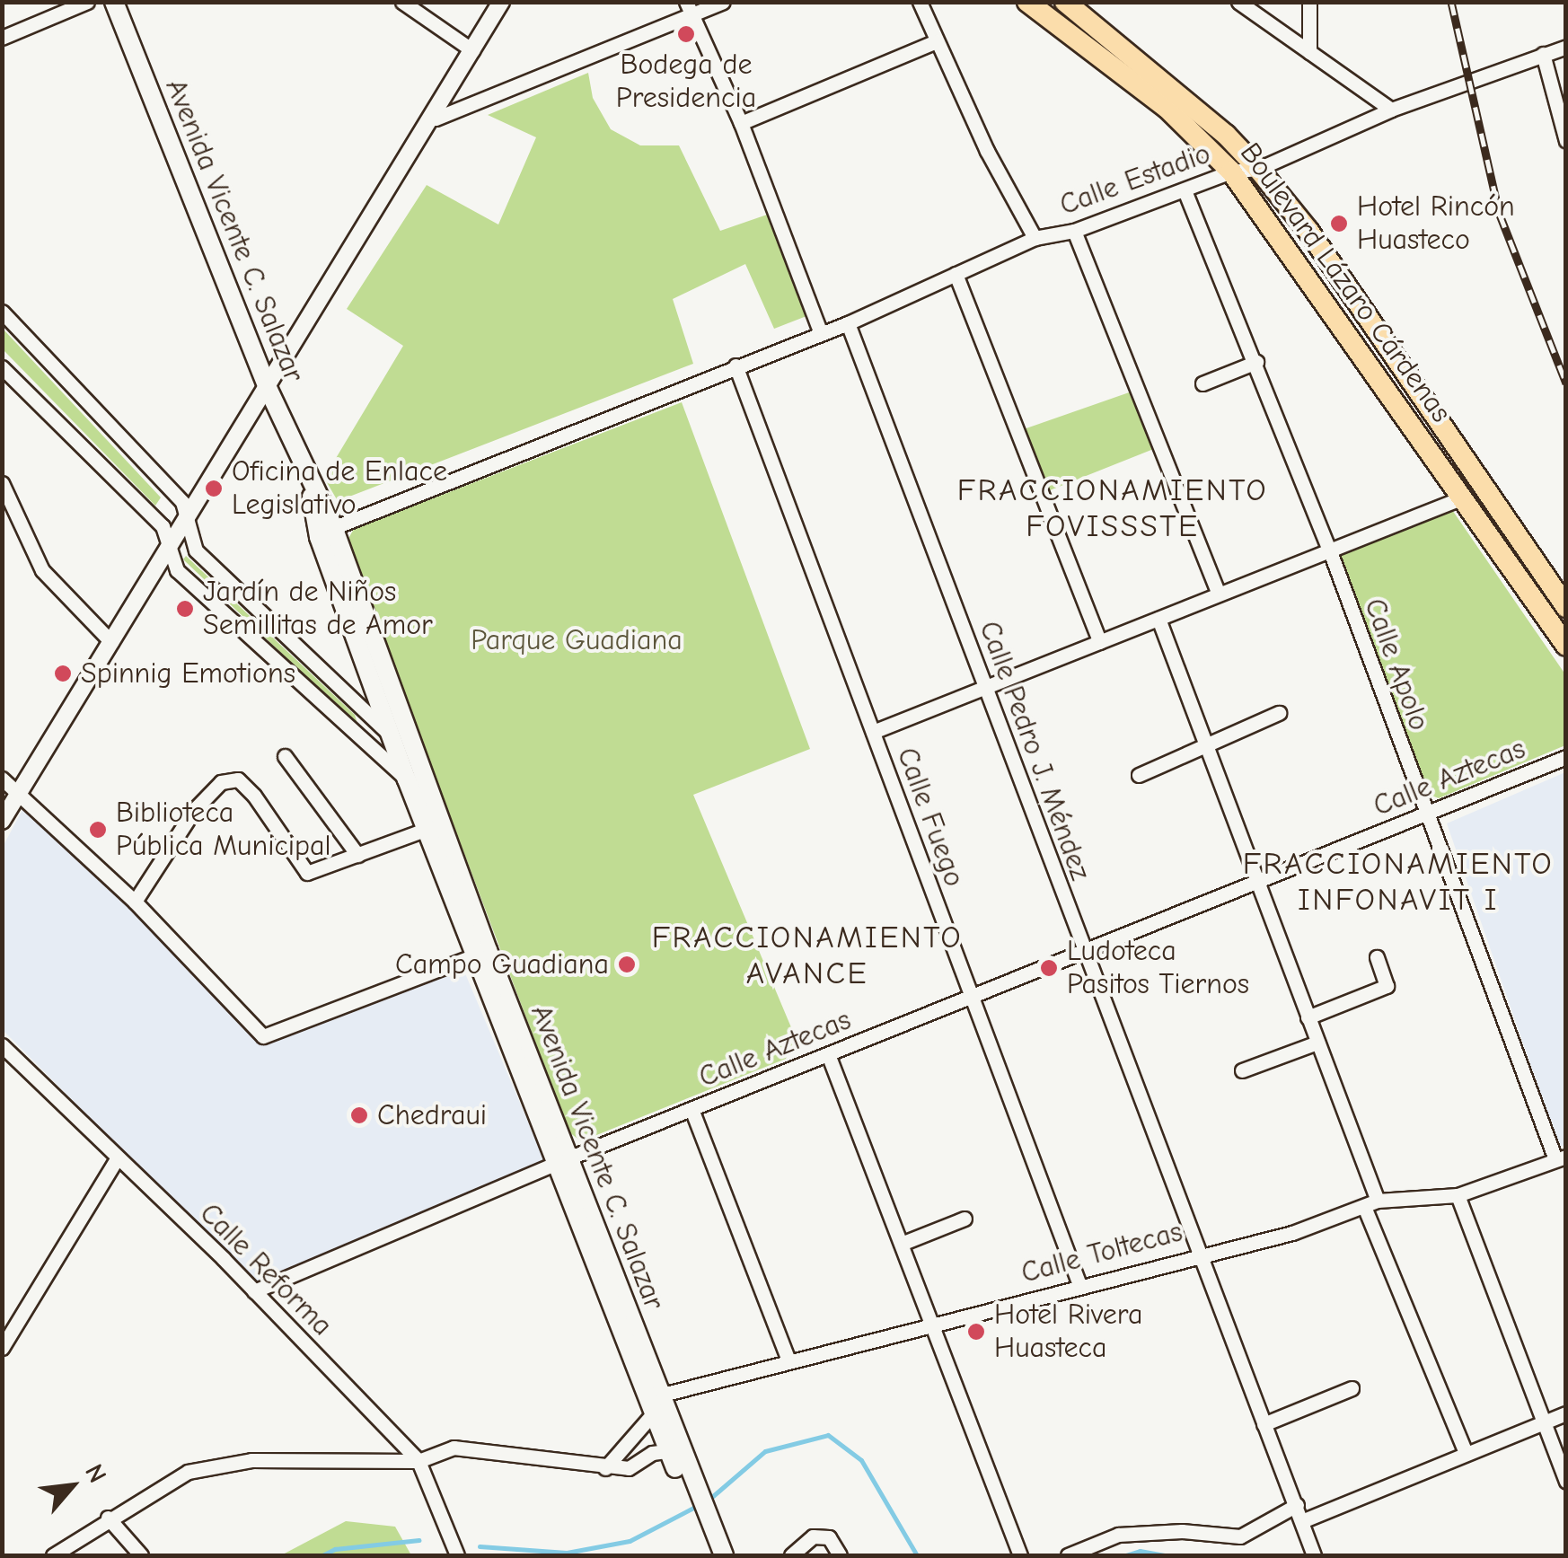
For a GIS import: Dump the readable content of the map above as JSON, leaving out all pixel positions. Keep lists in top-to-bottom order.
{
  "streets": {
    "main road": ["Avenida Vicente C. Salazar", "Boulevard Lázaro Cárdenas"],
    "street": [
      "Calle Estadio",
      "Calle Apolo",
      "Calle Pedro J. Méndez",
      "Calle Aztecas",
      "Calle Fuego",
      "Calle Toltecas",
      "Calle Reforma"
    ]
  },
  "crossings": [
    ["Calle Estadio", "Boulevard Lázaro Cárdenas"],
    ["Calle Estadio", "Calle Apolo"],
    ["Calle Estadio", "Calle Pedro J. Méndez"],
    ["Avenida Vicente C. Salazar", "Calle Aztecas"],
    ["Avenida Vicente C. Salazar", "Calle Toltecas"],
    ["Calle Apolo", "Calle Aztecas"],
    ["Calle Apolo", "Calle Toltecas"],
    ["Calle Pedro J. Méndez", "Calle Aztecas"],
    ["Calle Pedro J. Méndez", "Calle Toltecas"],
    ["Calle Aztecas", "Calle Fuego"],
    ["Calle Aztecas", "Calle Reforma"],
    ["Calle Fuego", "Calle Toltecas"]
  ],
  "districts": ["FRACCIONAMIENTO FOVISSSTE", "FRACCIONAMIENTO INFONAVIT I", "FRACCIONAMIENTO AVANCE"],
  "parks": ["Parque Guadiana"],
  "places": [
    "Bodega de Presidencia",
    "Hotel Rincón Huasteco",
    "Oficina de Enlace Legislativo",
    "Jardín de Niños Semillitas de Amor",
    "Spinnig Emotions",
    "Biblioteca Pública Municipal",
    "Campo Guadiana",
    "Ludoteca Pasitos Tiernos",
    "Chedraui",
    "Hotel Rivera Huasteca"
  ],
  "north": "top right"
}
